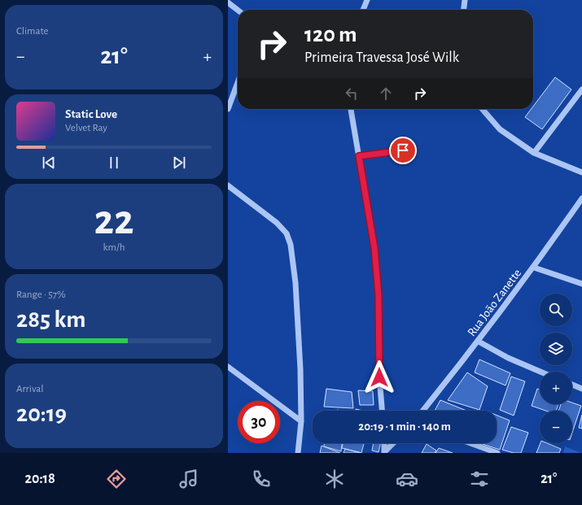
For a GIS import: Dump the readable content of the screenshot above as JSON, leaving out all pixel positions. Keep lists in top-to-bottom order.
{
  "streets": {
    "street": ["Rua João Zanette"]
  },
  "page": {
    "tile": [
      "Climate",
      ["22", "km/h"],
      ["Range · 57%", "285 km"],
      ["Arrival", "20:19"]
    ],
    "turn": ["120 m", "Primeira Travessa José Wilk"],
    "heat": ["−", "21°", "+"],
    "song": ["Static Love", "Velvet Ray"],
    "map_buttons": ["+", "−"],
    "limit": "30",
    "trip": "20:19 · 1 min · 140 m",
    "tabs": ["20:18", "21°"]
  }
}
